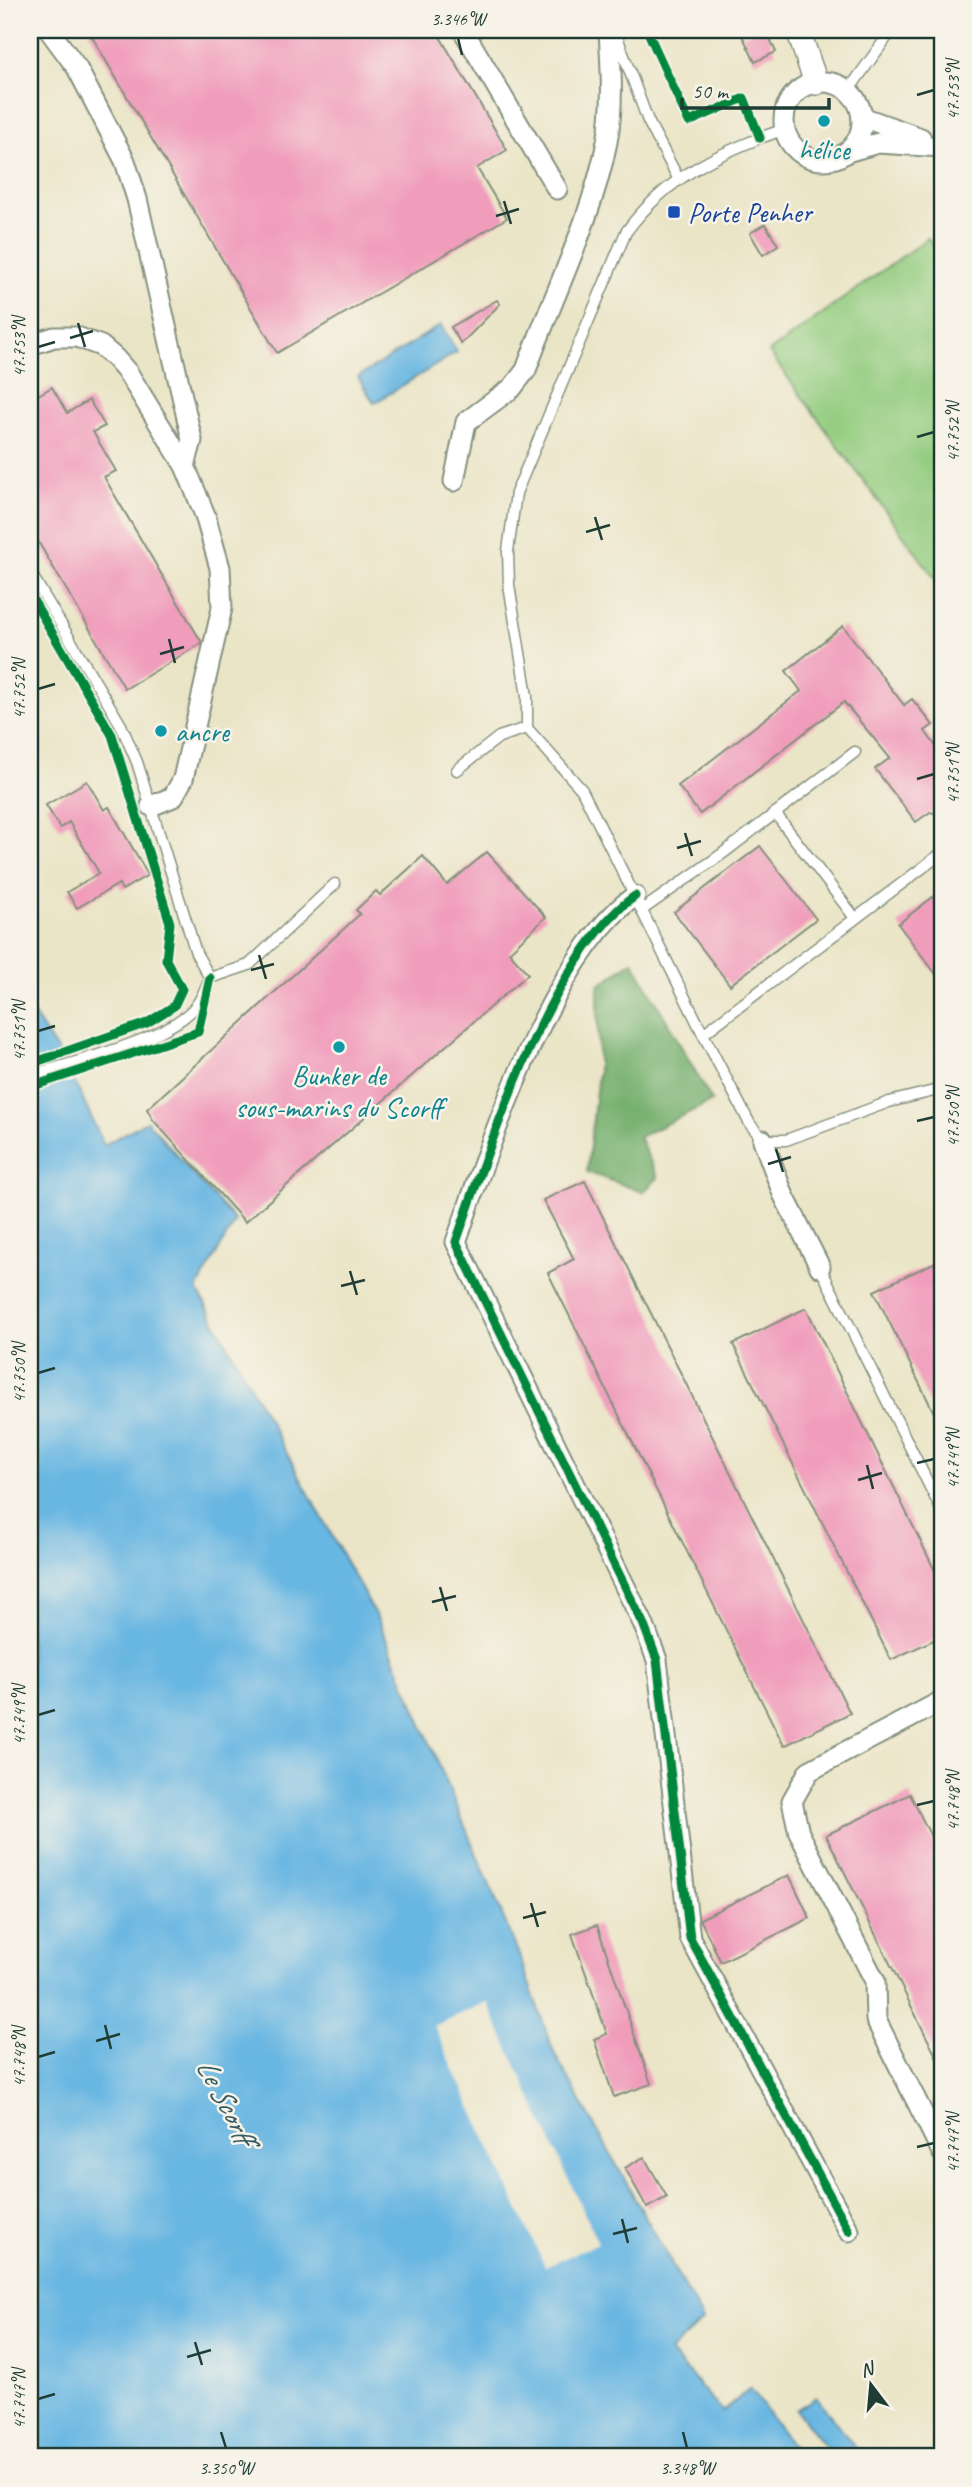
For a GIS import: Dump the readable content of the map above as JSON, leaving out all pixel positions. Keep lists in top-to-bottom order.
{
  "water": ["Le Scorff"],
  "places": {
    "other": ["hélice", "ancre", "Bunker de sous-marins du Scorff"],
    "transit": ["Porte Penher"]
  },
  "scale_bar": "50 m",
  "north": "top",
  "coordinates": [
    "3.346°W",
    "47.753°N",
    "47.752°N",
    "47.751°N",
    "47.750°N",
    "47.749°N",
    "47.748°N",
    "47.747°N",
    "3.350°W",
    "3.348°W"
  ]
}
